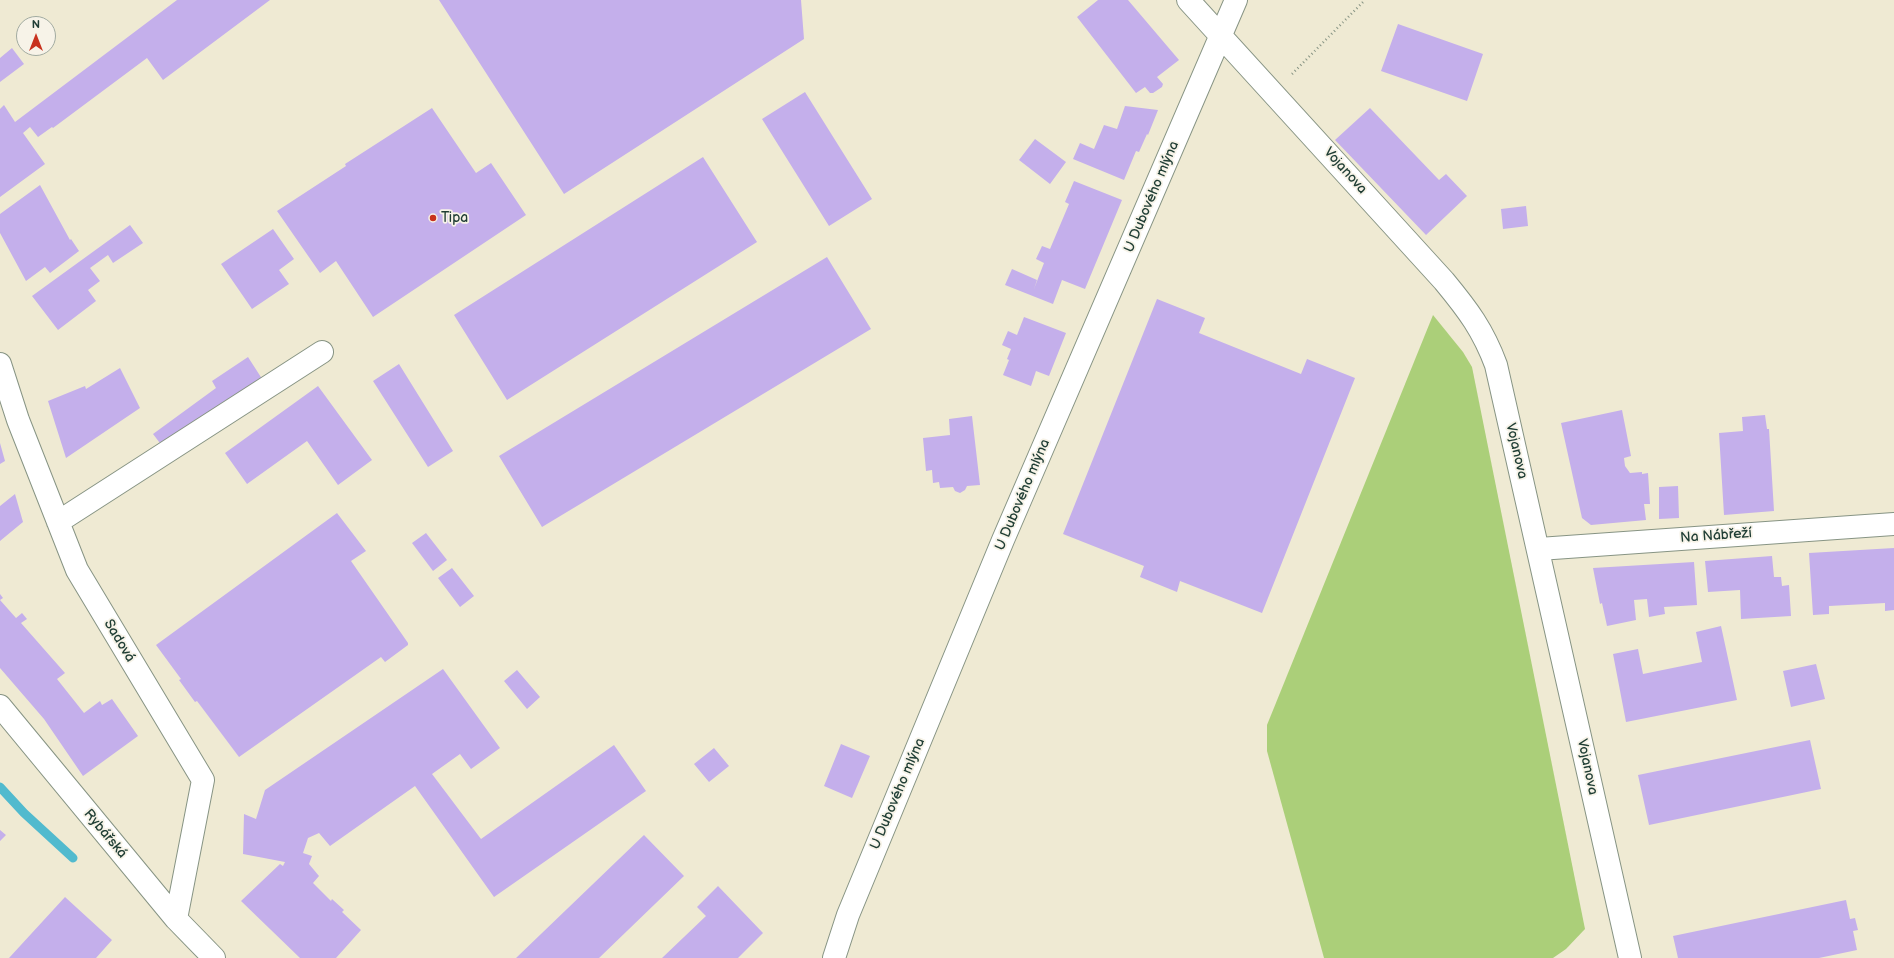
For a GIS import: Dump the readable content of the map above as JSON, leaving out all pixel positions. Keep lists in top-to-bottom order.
{
  "streets": {
    "street": [
      "Vojanova",
      "U Dubového mlýna",
      "Na Nábřeží",
      "Sadová",
      "Rybářská"
    ]
  },
  "crossings": [
    ["Vojanova", "U Dubového mlýna"],
    ["Vojanova", "Na Nábřeží"],
    ["Sadová", "Rybářská"]
  ],
  "places": ["Tipa"],
  "north": "top"
}
